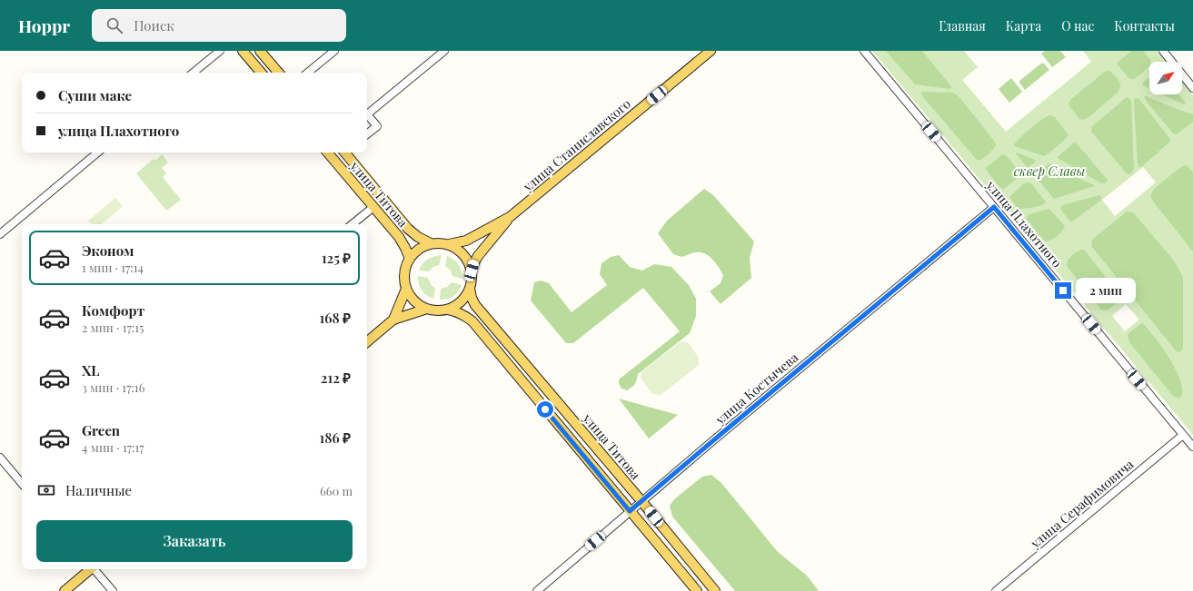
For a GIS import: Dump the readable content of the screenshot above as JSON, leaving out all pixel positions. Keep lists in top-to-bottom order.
{
  "streets": {
    "main road": ["улица Станиславского", "улица Титова"],
    "street": ["улица Плахотного", "улица Костычева", "улица Серафимовича"]
  },
  "crossings": [
    ["улица Титова", "улица Костычева"],
    ["улица Плахотного", "улица Костычева"],
    ["улица Плахотного", "улица Серафимовича"]
  ],
  "parks": ["сквер Славы"],
  "north": "top right",
  "page": {
    "header": "Hoppr",
    "search": "Поиск",
    "nav": [
      "Главная",
      "Карта",
      "О нас",
      "Контакты"
    ],
    "banner": ["Суши маке", "улица Плахотного"],
    "list": [
      {
        "name": "Эконом",
        "note": "1 мин · 17:14",
        "value": "125 ₽"
      },
      {
        "name": "Комфорт",
        "note": "2 мин · 17:15",
        "value": "168 ₽"
      },
      {
        "name": "XL",
        "note": "3 мин · 17:16",
        "value": "212 ₽"
      },
      {
        "name": "Green",
        "note": "4 мин · 17:17",
        "value": "186 ₽"
      }
    ],
    "bubble": "2 мин",
    "pay": ["Наличные", "660 m"],
    "buttons": "Заказать"
  }
}
